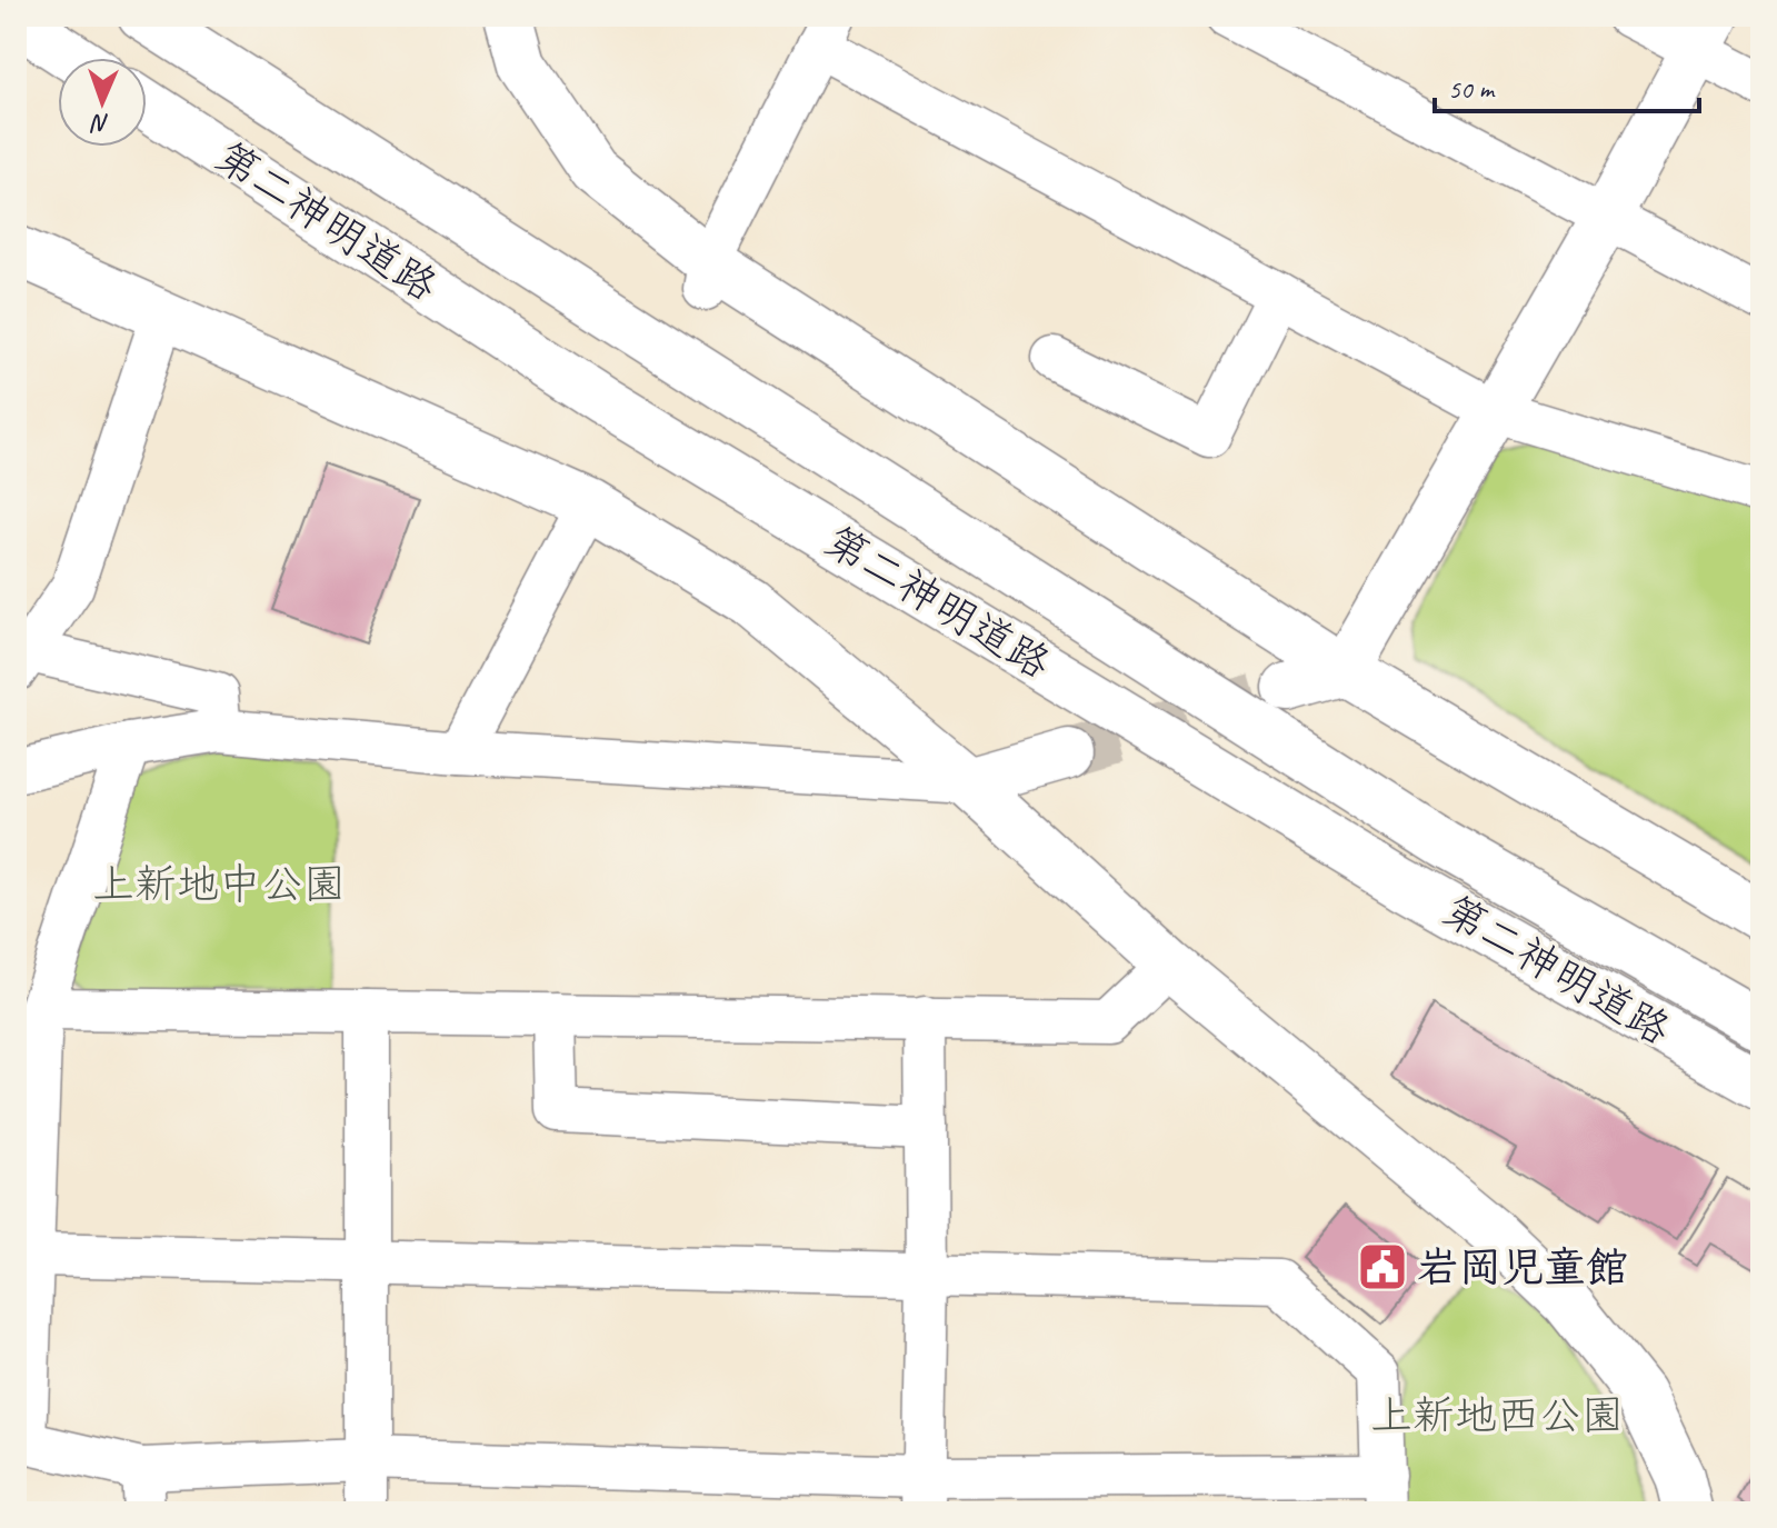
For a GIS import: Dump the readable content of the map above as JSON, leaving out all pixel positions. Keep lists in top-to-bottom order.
{
  "streets": {
    "main road": ["第二神明道路"]
  },
  "parks": ["上新地中公園", "上新地西公園"],
  "places": {
    "public building": ["岩岡児童館"]
  },
  "scale_bar": "50 m",
  "north": "bottom"
}
